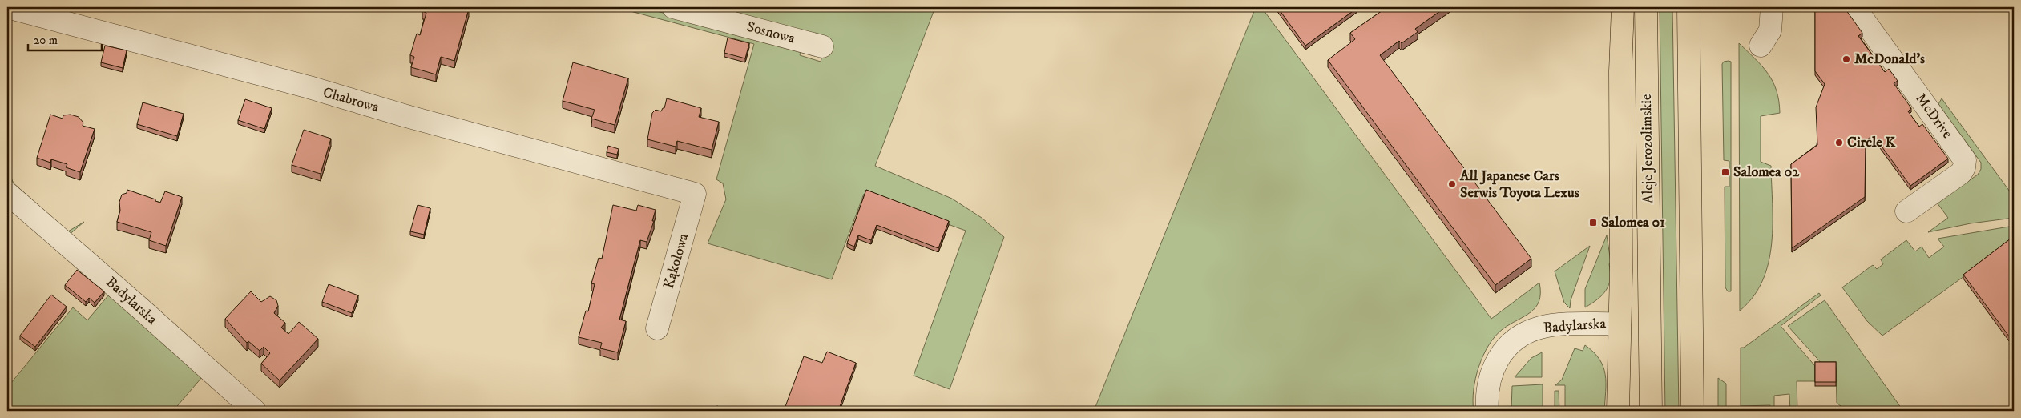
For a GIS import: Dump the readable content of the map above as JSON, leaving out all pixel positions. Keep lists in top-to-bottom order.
{
  "streets": {
    "main road": ["Aleje Jerozolimskie"],
    "street": [
      "Sosnowa",
      "Chabrowa",
      "McDrive",
      "Kąkolowa",
      "Badylarska"
    ]
  },
  "crossings": [
    ["Chabrowa", "Kąkolowa"]
  ],
  "places": {
    "other": ["McDonald's", "Circle K", "All Japanese Cars Serwis Toyota Lexus"],
    "transit": ["Salomea 02", "Salomea 01"]
  },
  "scale_bar": "20 m"
}
